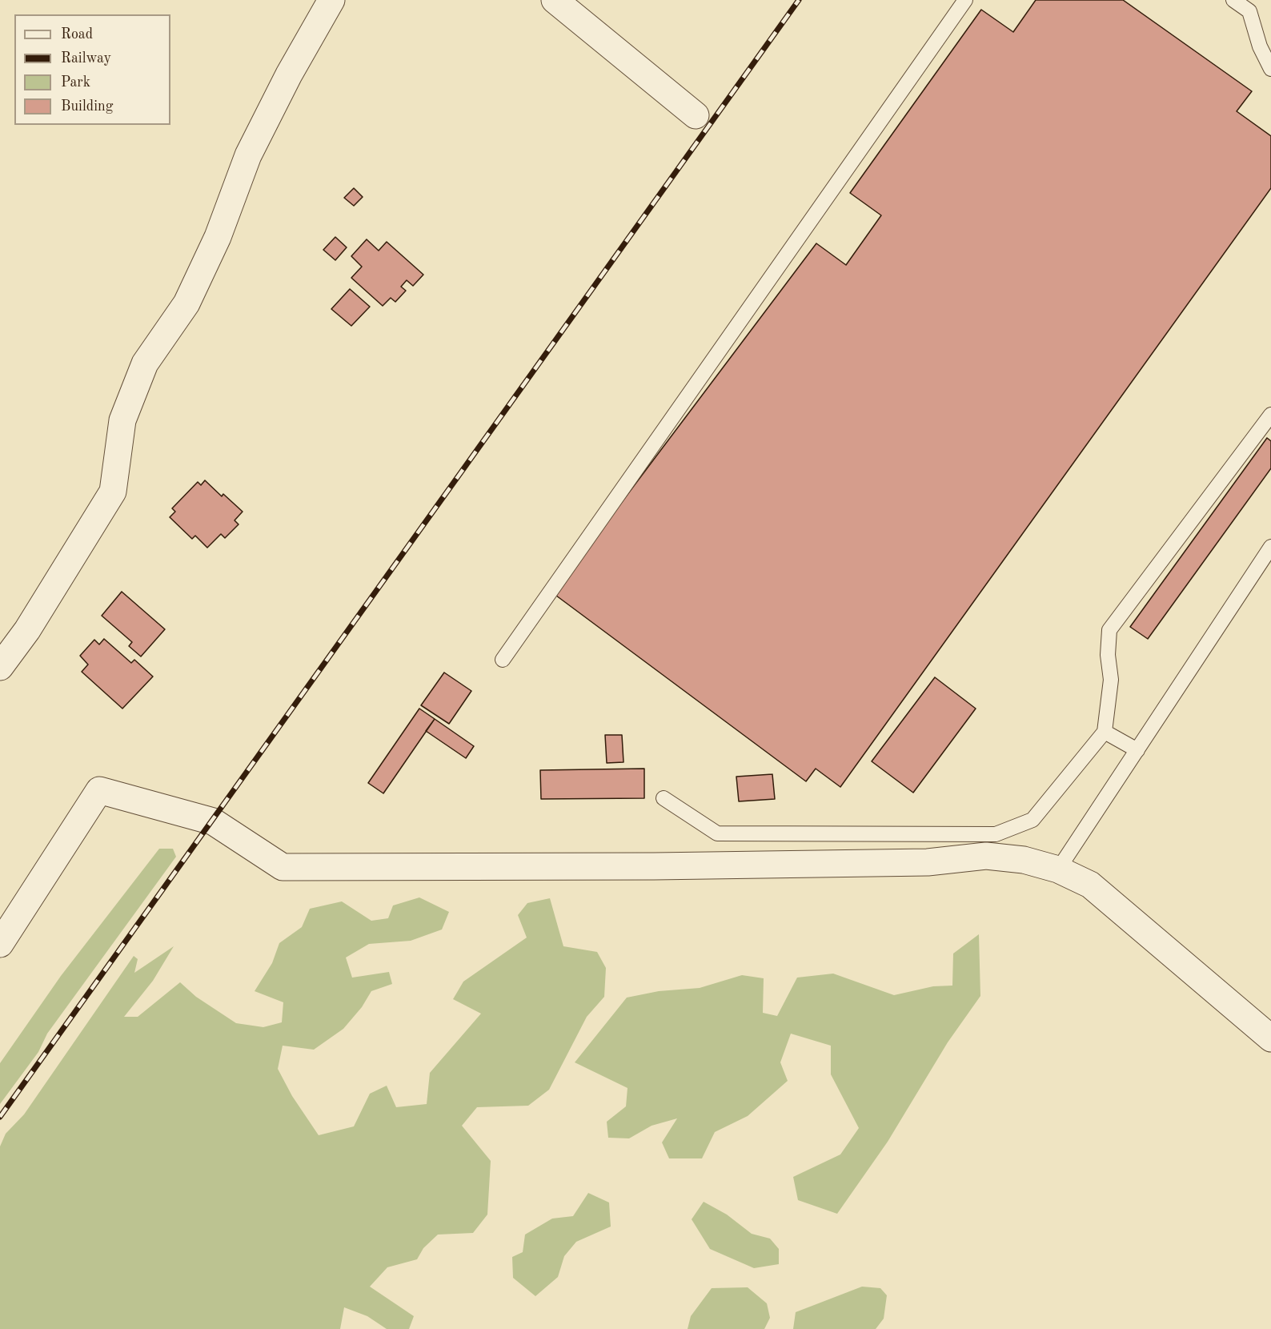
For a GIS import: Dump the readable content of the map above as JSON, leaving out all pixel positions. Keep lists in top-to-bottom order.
{
  "legend": [
    "Road",
    "Railway",
    "Park",
    "Building"
  ]
}
